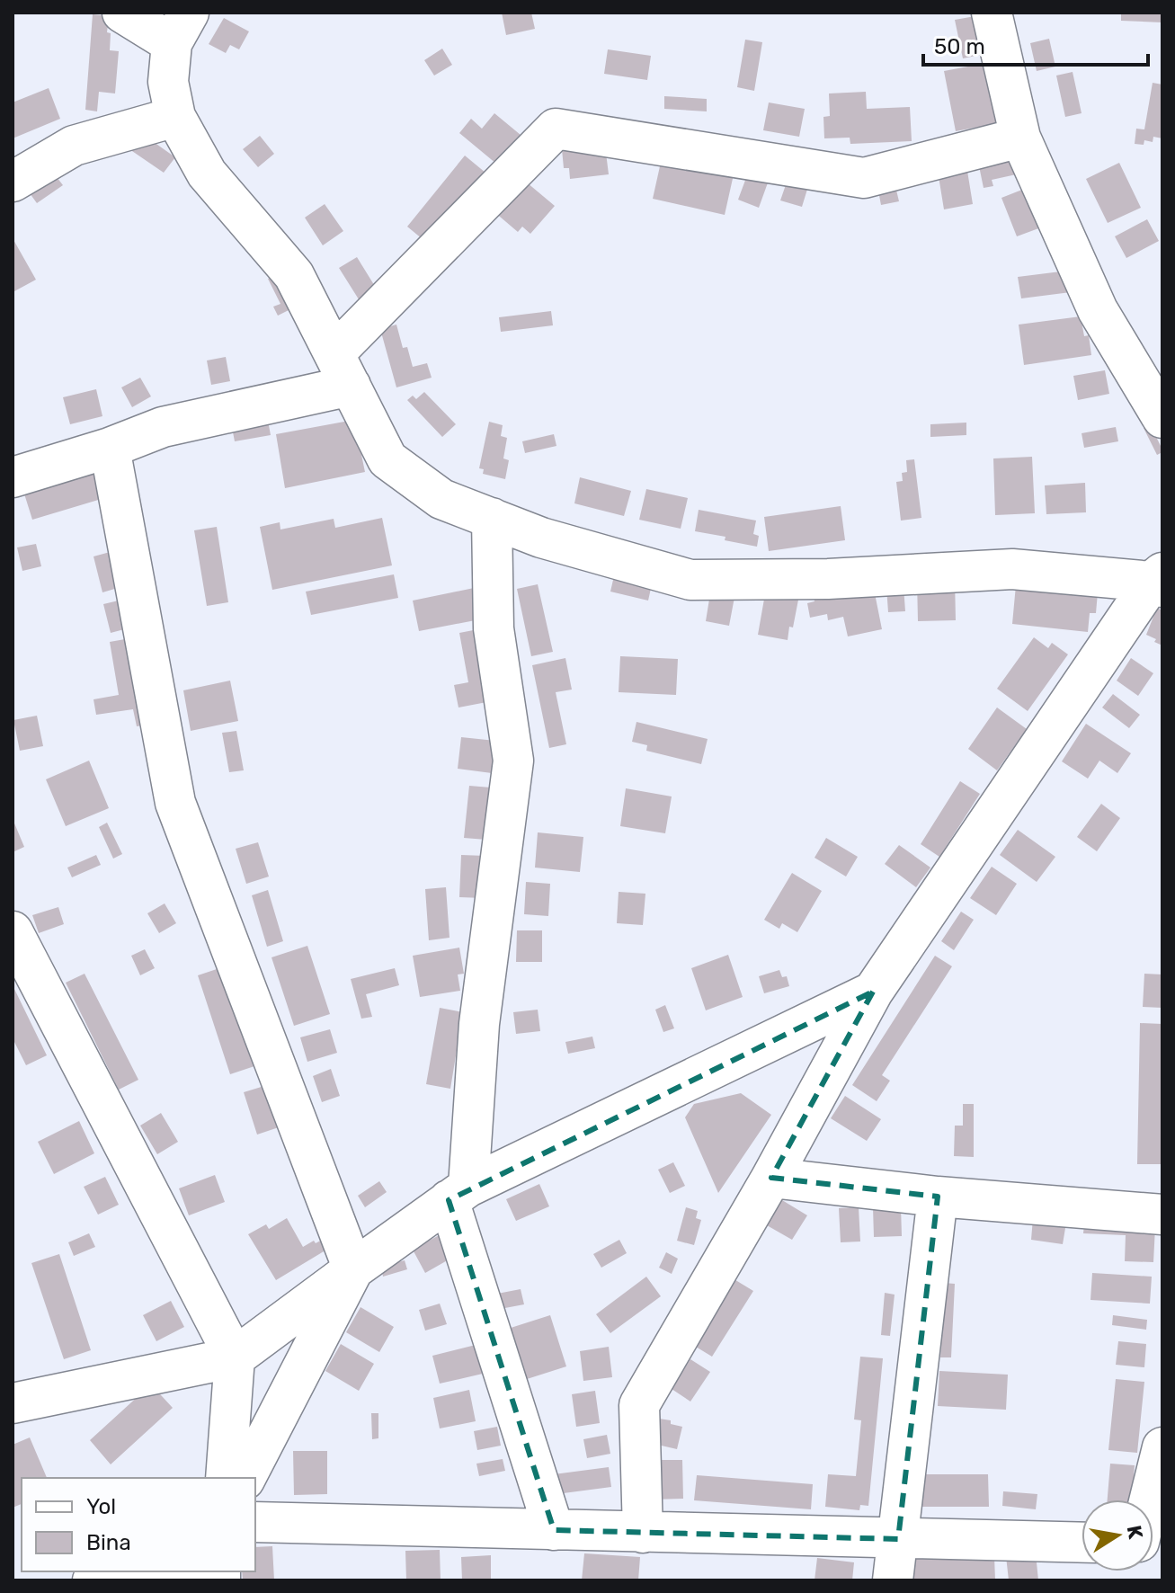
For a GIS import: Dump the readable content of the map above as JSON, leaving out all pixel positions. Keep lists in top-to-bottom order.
{
  "legend": ["Yol", "Bina"],
  "scale_bar": "50 m",
  "north": "right"
}
